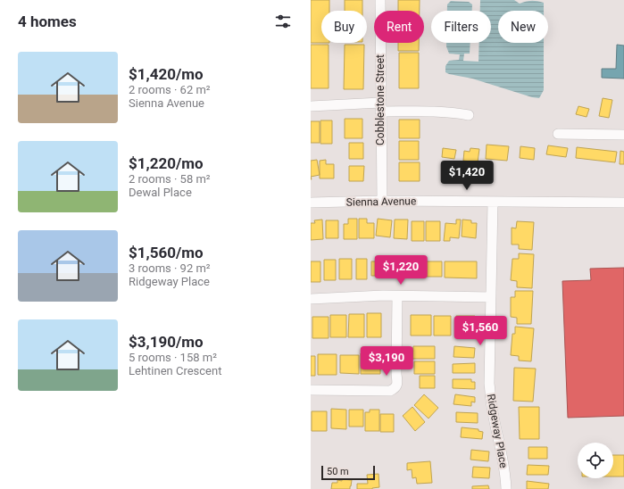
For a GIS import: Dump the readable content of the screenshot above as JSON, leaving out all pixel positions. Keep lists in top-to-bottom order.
{
  "streets": {
    "street": ["Cobblestone Street", "Sienna Avenue", "Ridgeway Place"]
  },
  "crossings": [
    ["Cobblestone Street", "Sienna Avenue"],
    ["Sienna Avenue", "Ridgeway Place"]
  ],
  "scale_bar": "50 m",
  "page": {
    "heading": "4 homes",
    "chip": [
      "Buy",
      "Rent",
      "Filters",
      "New"
    ],
    "list": [
      {
        "name": "$1,420/mo",
        "note": "2 rooms · 62 m² · Sienna Avenue"
      },
      {
        "name": "$1,220/mo",
        "note": "2 rooms · 58 m² · Dewal Place"
      },
      {
        "name": "$1,560/mo",
        "note": "3 rooms · 92 m² · Ridgeway Place"
      },
      {
        "name": "$3,190/mo",
        "note": "5 rooms · 158 m² · Lehtinen Crescent"
      }
    ],
    "price": [
      "$1,420",
      "$1,220",
      "$1,560",
      "$3,190"
    ],
    "scale": "50 m"
  }
}
